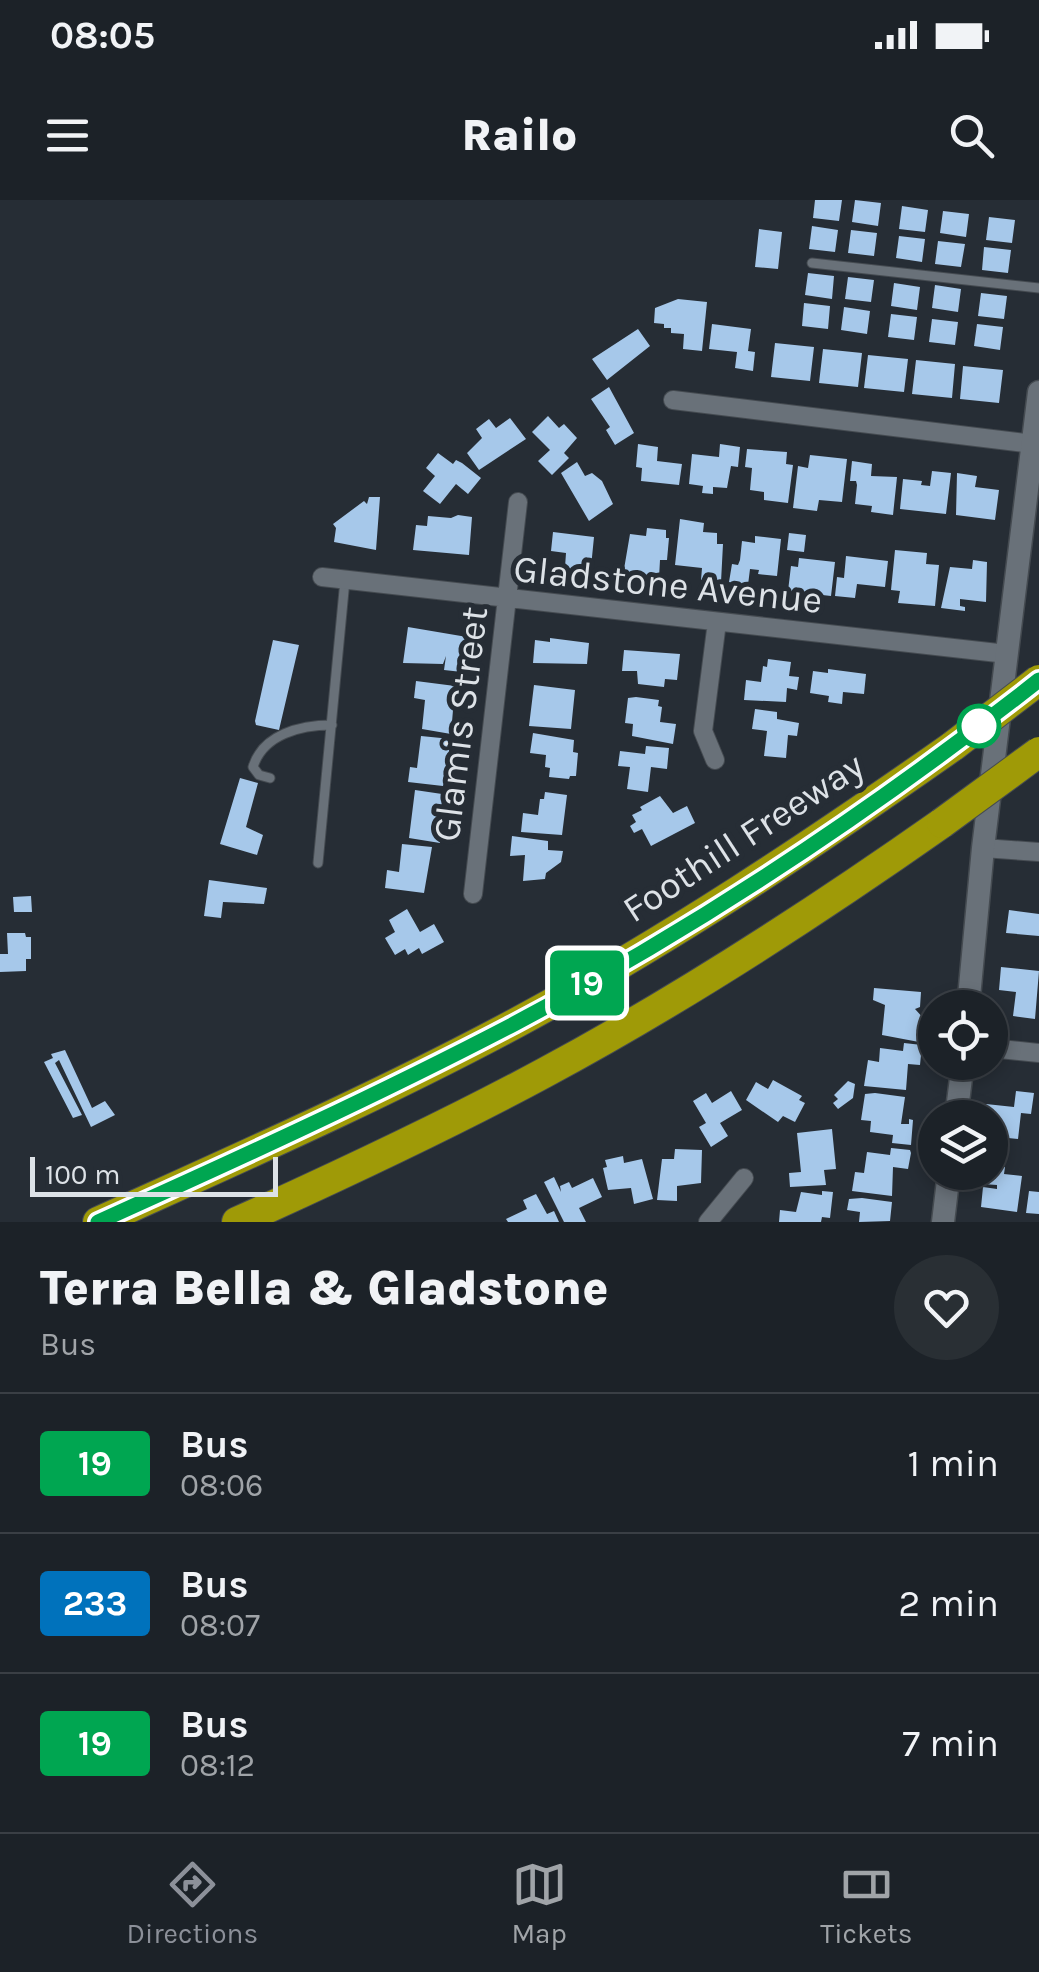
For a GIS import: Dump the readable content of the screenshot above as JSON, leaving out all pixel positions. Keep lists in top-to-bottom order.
{
  "streets": {
    "highway": ["Foothill Freeway"],
    "street": ["Gladstone Avenue", "Glamis Street"]
  },
  "crossings": [
    ["Gladstone Avenue", "Glamis Street"]
  ],
  "lines": ["bus line 19"],
  "scale_bar": "100 m",
  "page": {
    "status": "08:05",
    "header": "Railo",
    "on_map": "19",
    "scale": "100 m",
    "heading": ["Terra Bella & Gladstone", "Bus"],
    "list": [
      {
        "mark": "19",
        "name": "Bus",
        "note": "08:06",
        "value": "1 min"
      },
      {
        "mark": "233",
        "name": "Bus",
        "note": "08:07",
        "value": "2 min"
      },
      {
        "mark": "19",
        "name": "Bus",
        "note": "08:12",
        "value": "7 min"
      }
    ],
    "tabs": ["Directions", "Map", "Tickets"]
  }
}
